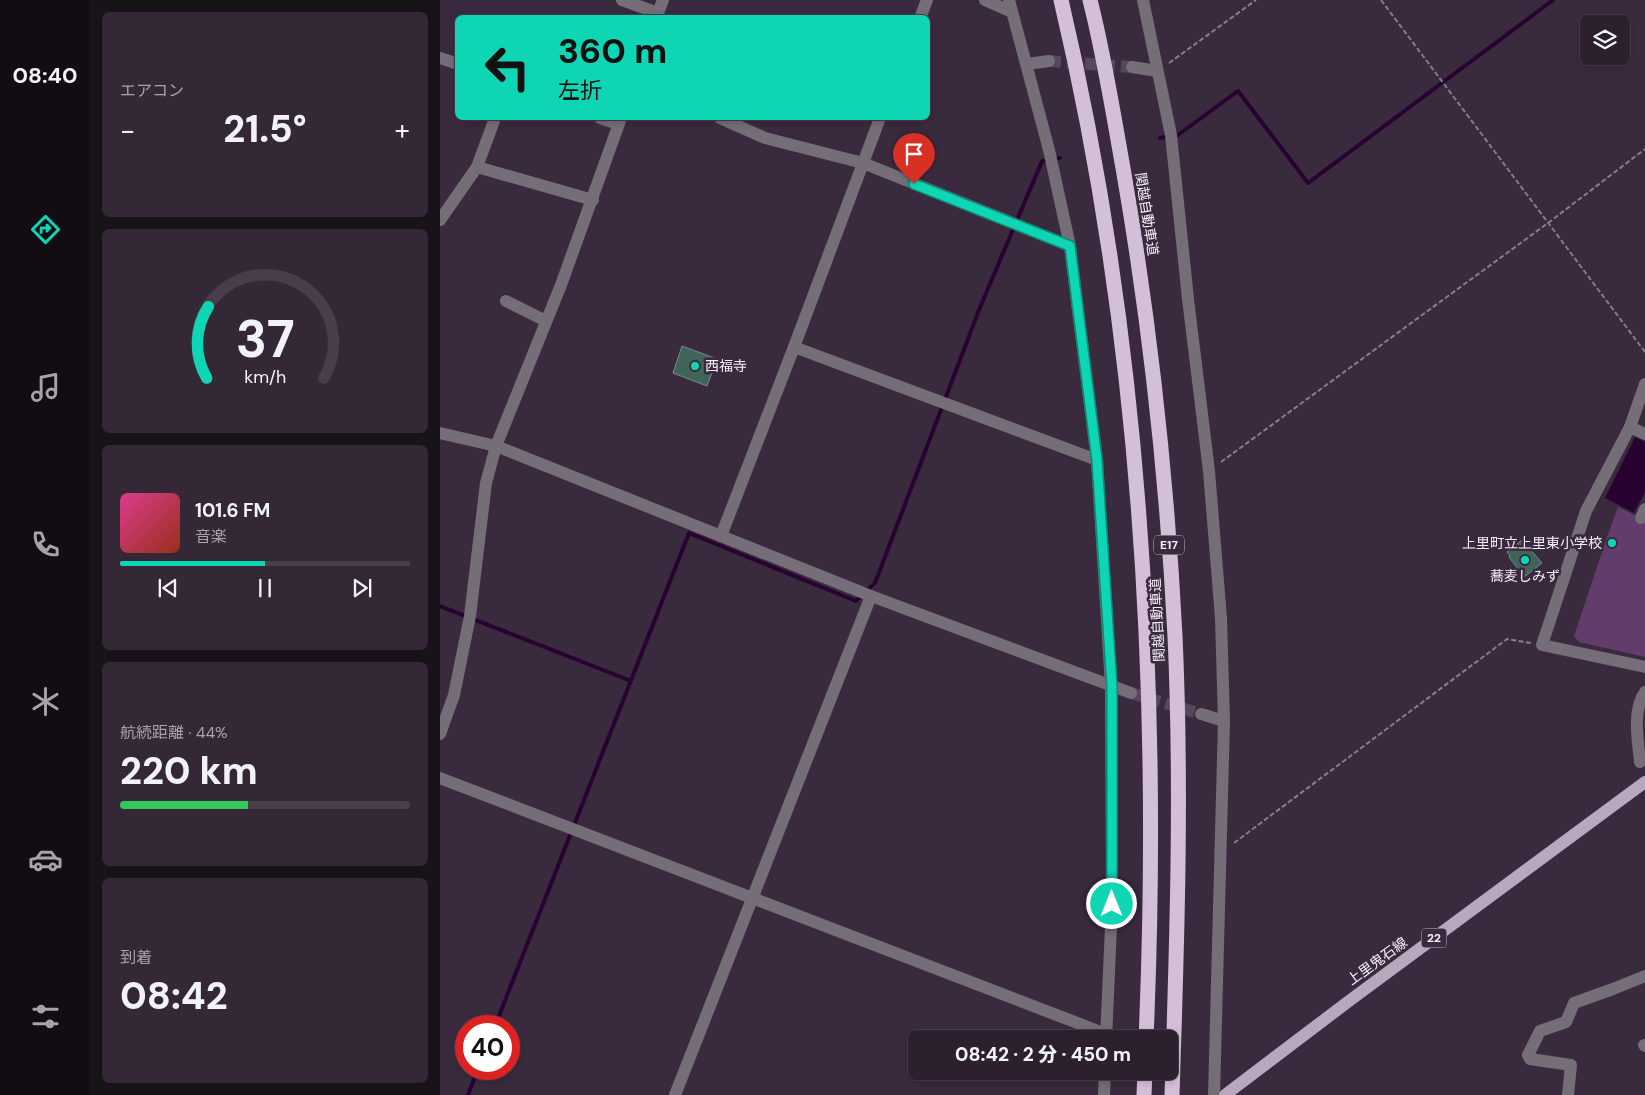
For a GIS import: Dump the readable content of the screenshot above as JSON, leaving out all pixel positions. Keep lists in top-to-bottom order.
{
  "streets": {
    "highway": ["関越自動車道", "E17"],
    "main road": ["22", "上里鬼石線"]
  },
  "places": ["西福寺", "上里町立上里東小学校", "蕎麦しみず"],
  "page": {
    "tabs": "08:40",
    "tile": [
      "エアコン",
      ["航続距離 · 44%", "220 km"],
      ["到着", "08:42"]
    ],
    "turn": ["360 m", "左折"],
    "heat": ["−", "21.5°", "+"],
    "song": ["101.6 FM", "音楽"],
    "limit": "40",
    "trip": "08:42 · 2 分 · 450 m",
    "gauge": ["37", "km/h"]
  }
}
